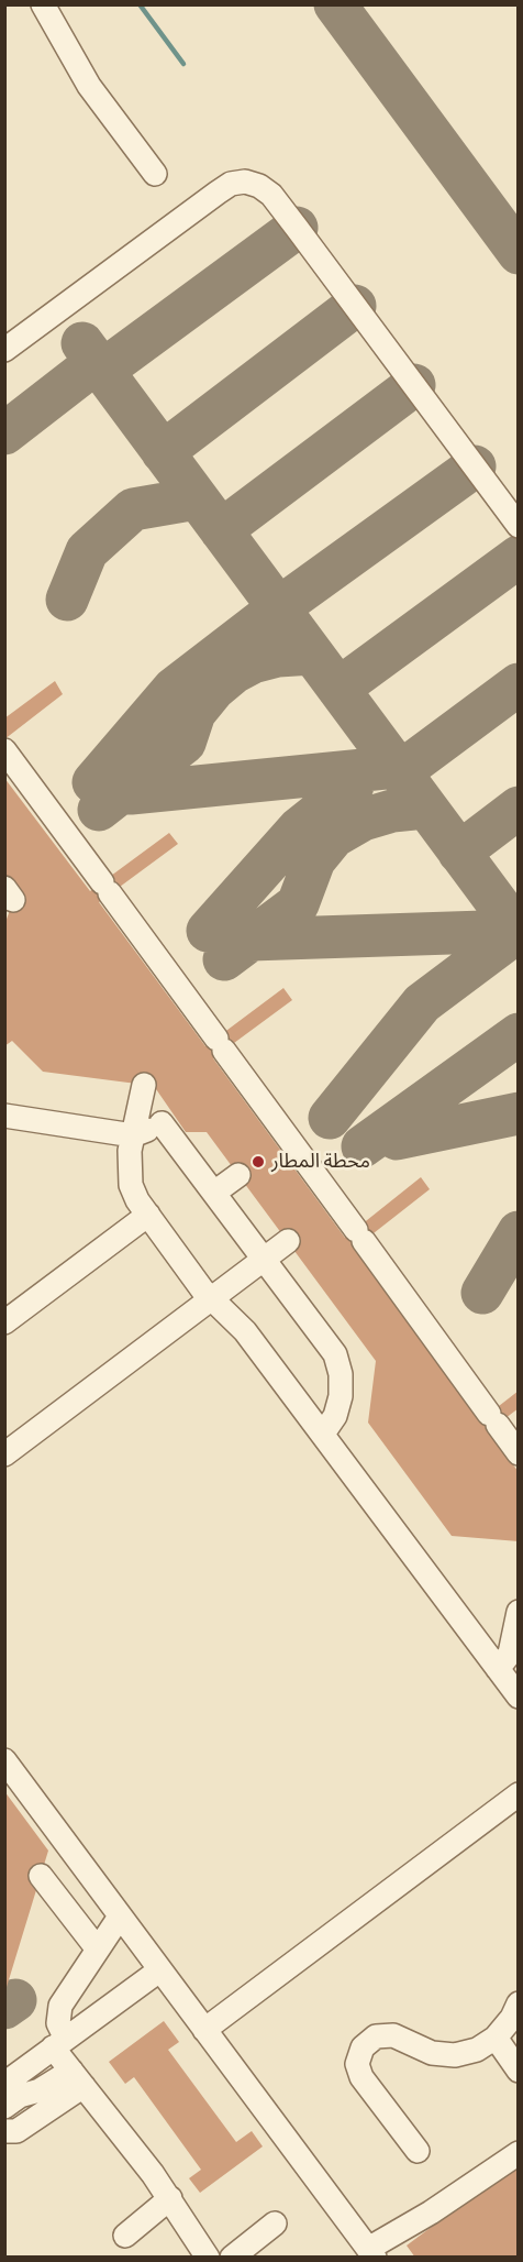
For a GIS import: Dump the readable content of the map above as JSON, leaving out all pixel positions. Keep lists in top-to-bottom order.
{
  "places": ["محطة المطار"]
}
